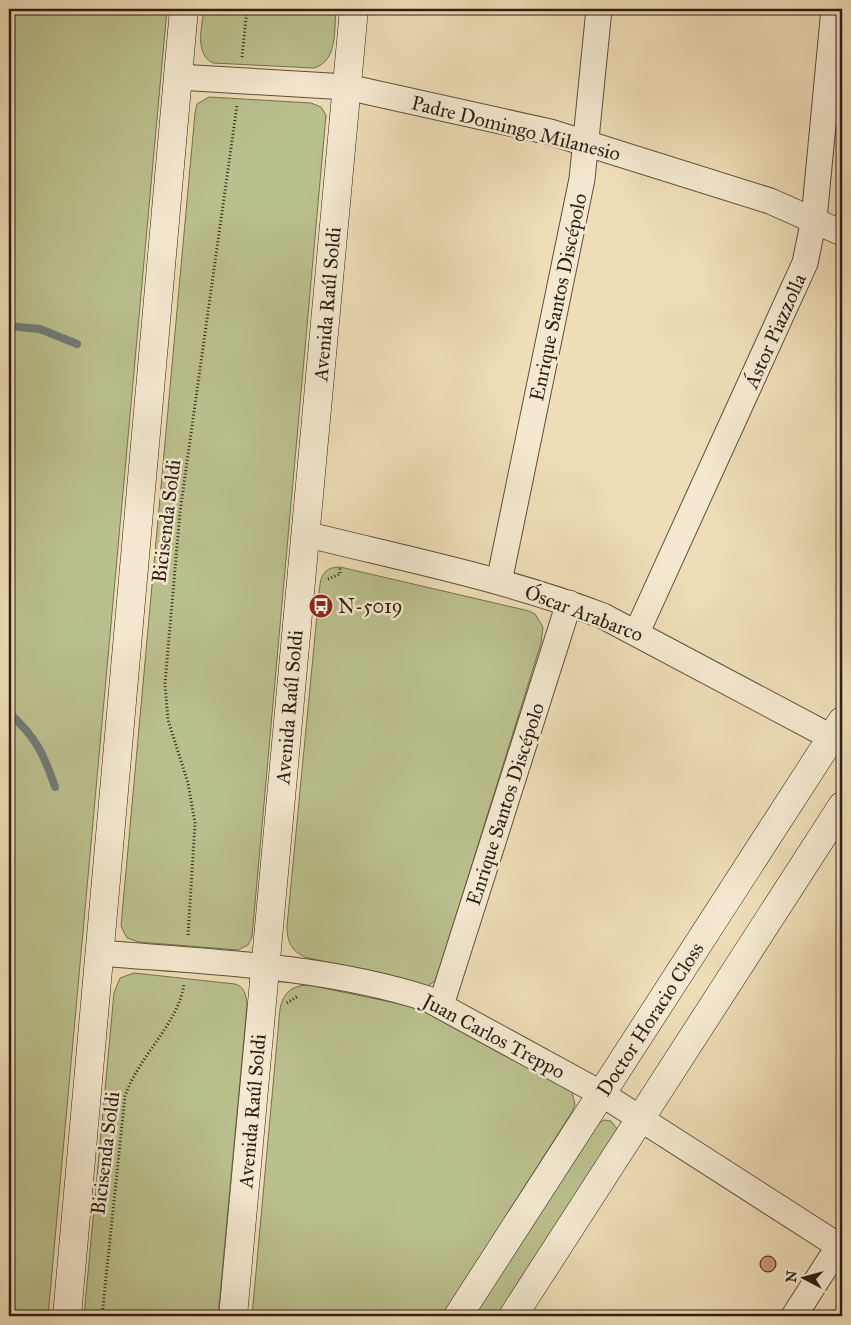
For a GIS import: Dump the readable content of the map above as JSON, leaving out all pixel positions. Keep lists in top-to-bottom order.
{
  "streets": {
    "main road": ["Avenida Raúl Soldi", "Doctor Horacio Closs"],
    "street": [
      "Padre Domingo Milanesio",
      "Enrique Santos Discépolo",
      "Ástor Piazzolla",
      "Óscar Arabarco",
      "Juan Carlos Treppo"
    ],
    "path": ["Bicisenda Soldi"]
  },
  "crossings": [
    ["Padre Domingo Milanesio", "Enrique Santos Discépolo"],
    ["Padre Domingo Milanesio", "Avenida Raúl Soldi"],
    ["Padre Domingo Milanesio", "Ástor Piazzolla"],
    ["Enrique Santos Discépolo", "Óscar Arabarco"],
    ["Enrique Santos Discépolo", "Juan Carlos Treppo"],
    ["Avenida Raúl Soldi", "Óscar Arabarco"],
    ["Avenida Raúl Soldi", "Juan Carlos Treppo"],
    ["Ástor Piazzolla", "Óscar Arabarco"],
    ["Óscar Arabarco", "Doctor Horacio Closs"],
    ["Doctor Horacio Closs", "Juan Carlos Treppo"]
  ],
  "places": {
    "bus stop": ["N-5019"]
  },
  "north": "left"
}
